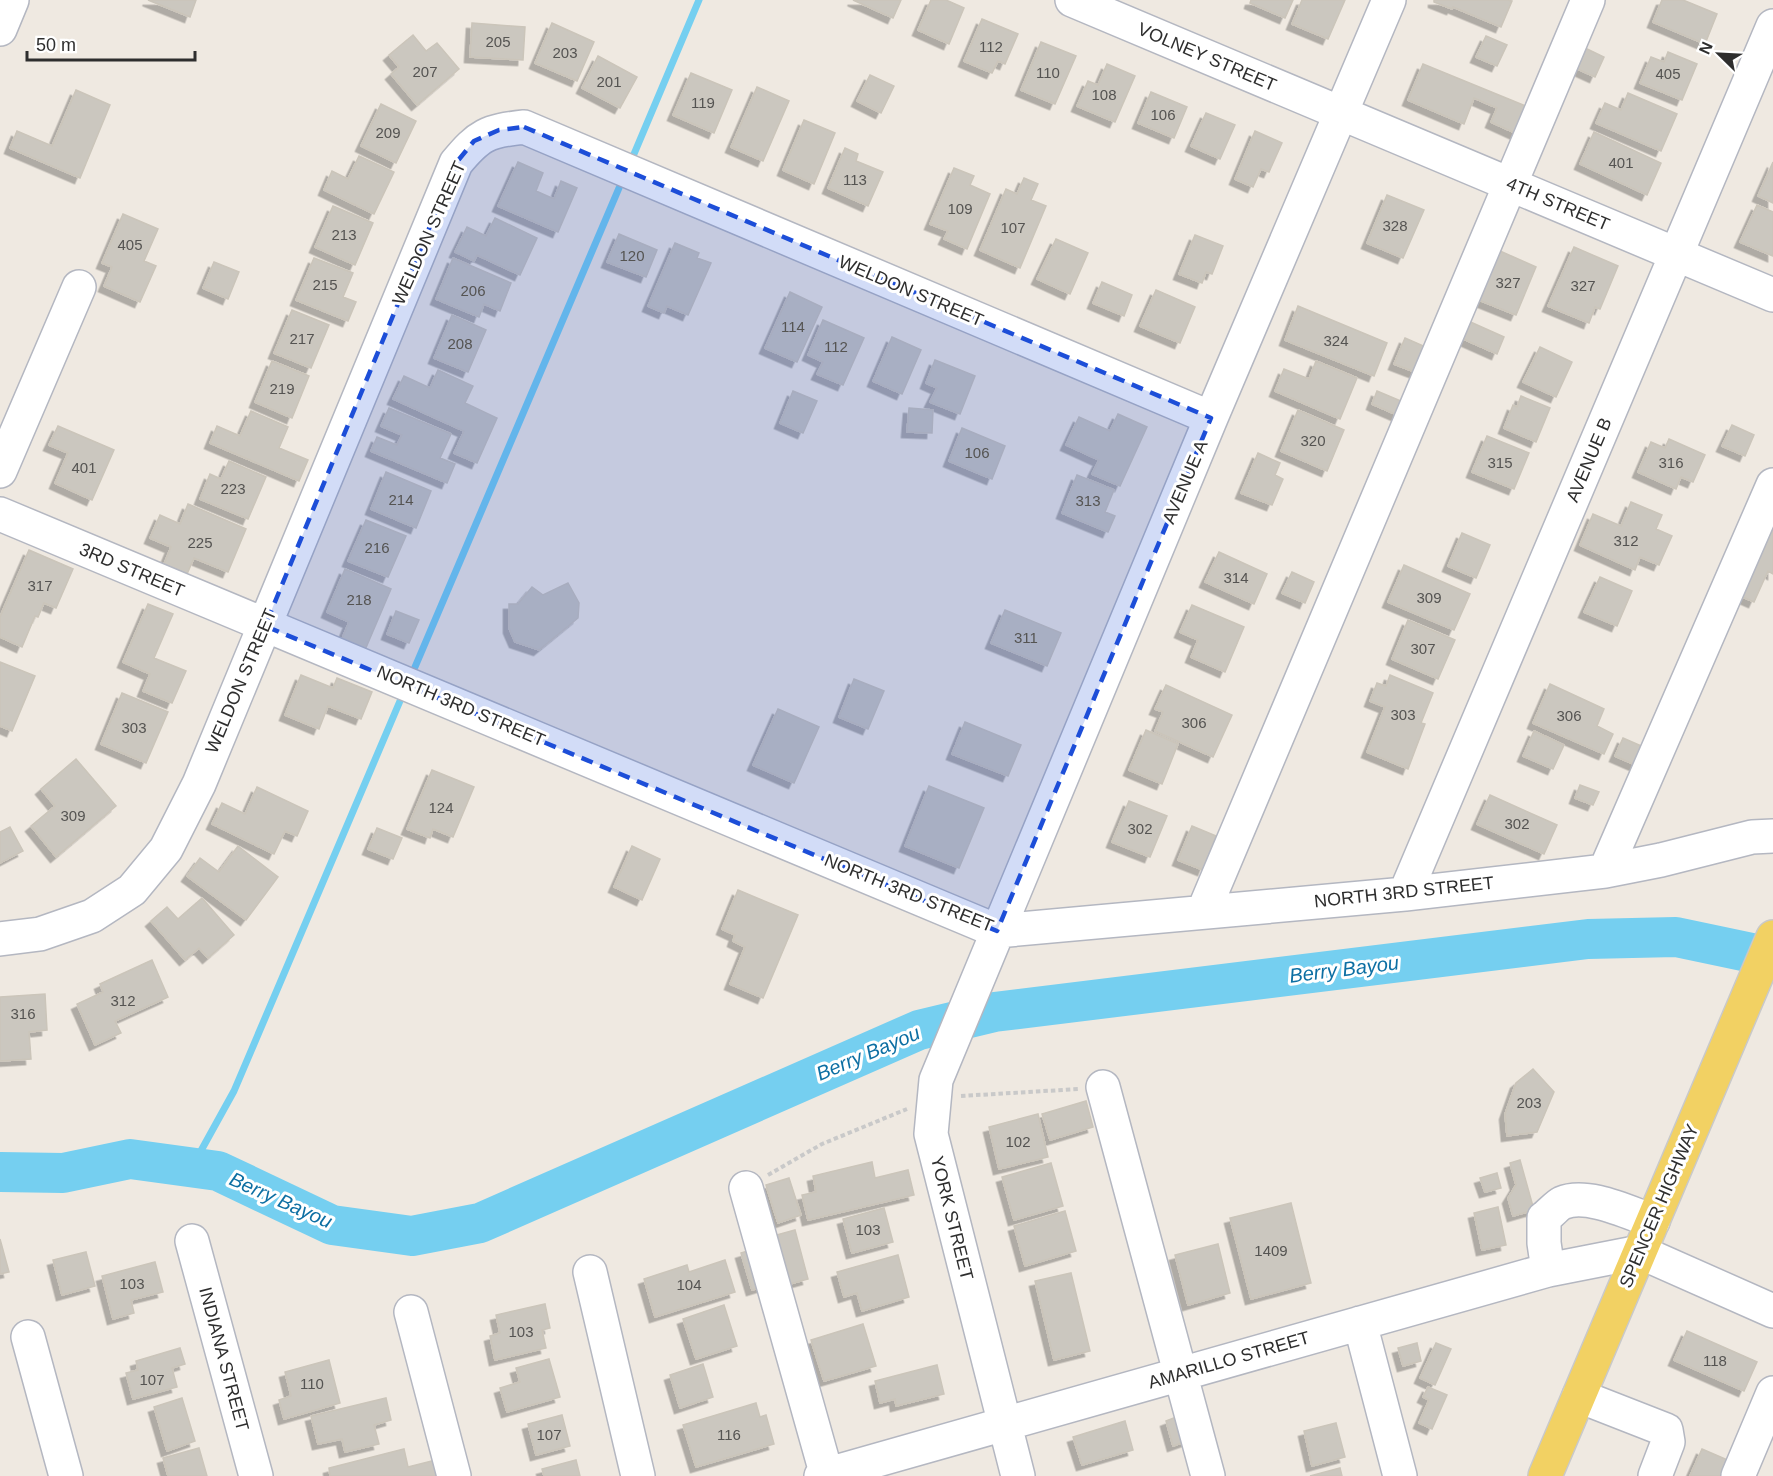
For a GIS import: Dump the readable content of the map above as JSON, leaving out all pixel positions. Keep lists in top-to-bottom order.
{
  "streets": {
    "main road": ["SPENCER HIGHWAY"],
    "street": [
      "VOLNEY STREET",
      "4TH STREET",
      "WELDON STREET",
      "AVENUE B",
      "AVENUE A",
      "3RD STREET",
      "NORTH 3RD STREET",
      "YORK STREET",
      "INDIANA STREET",
      "AMARILLO STREET"
    ]
  },
  "crossings": [
    ["VOLNEY STREET", "4TH STREET"],
    ["VOLNEY STREET", "AVENUE A"],
    ["4TH STREET", "AVENUE B"],
    ["4TH STREET", "AVENUE A"],
    ["WELDON STREET", "AVENUE A"],
    ["WELDON STREET", "3RD STREET"],
    ["WELDON STREET", "NORTH 3RD STREET"],
    ["AVENUE B", "NORTH 3RD STREET"],
    ["AVENUE A", "NORTH 3RD STREET"],
    ["AVENUE A", "YORK STREET"],
    ["3RD STREET", "NORTH 3RD STREET"],
    ["SPENCER HIGHWAY", "AMARILLO STREET"],
    ["YORK STREET", "AMARILLO STREET"]
  ],
  "water": ["Berry Bayou"],
  "house_numbers": [
    "205",
    "112",
    "203",
    "207",
    "110",
    "405",
    "201",
    "108",
    "119",
    "106",
    "209",
    "401",
    "113",
    "109",
    "328",
    "107",
    "213",
    "405",
    "120",
    "327",
    "215",
    "327",
    "206",
    "114",
    "217",
    "324",
    "208",
    "112",
    "219",
    "320",
    "106",
    "315",
    "316",
    "401",
    "223",
    "214",
    "313",
    "312",
    "225",
    "216",
    "314",
    "317",
    "309",
    "218",
    "311",
    "307",
    "303",
    "306",
    "306",
    "303",
    "124",
    "309",
    "302",
    "302",
    "312",
    "316",
    "203",
    "102",
    "103",
    "1409",
    "103",
    "104",
    "103",
    "118",
    "107",
    "110",
    "107",
    "116"
  ],
  "scale_bar": "50 m",
  "north": "top left"
}
